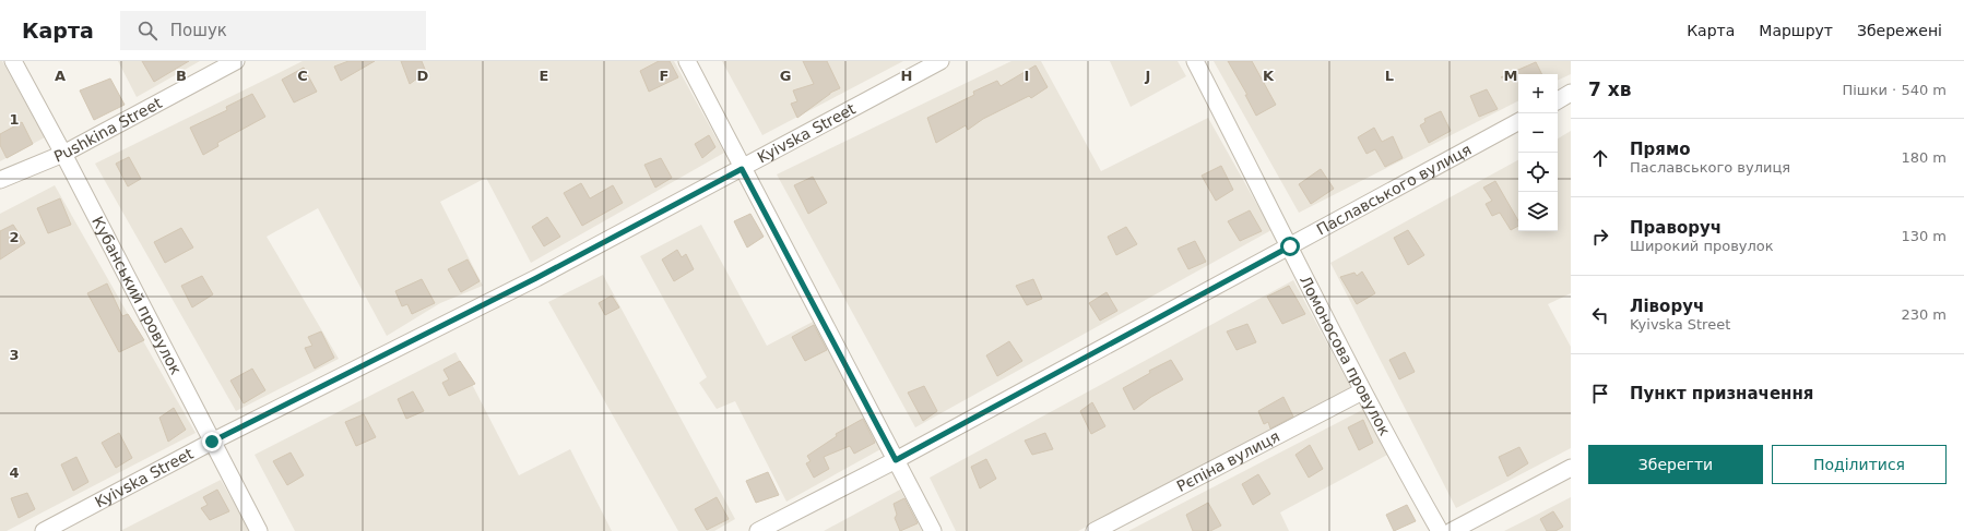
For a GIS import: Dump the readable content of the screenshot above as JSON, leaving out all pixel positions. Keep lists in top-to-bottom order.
{
  "streets": {
    "street": [
      "Pushkina Street",
      "Kyivska Street",
      "Паславського вулиця",
      "Кубанський провулок",
      "Ломоносова провулок",
      "Рєпіна вулиця"
    ]
  },
  "crossings": [
    ["Pushkina Street", "Кубанський провулок"],
    ["Kyivska Street", "Кубанський провулок"],
    ["Паславського вулиця", "Ломоносова провулок"],
    ["Ломоносова провулок", "Рєпіна вулиця"]
  ],
  "page": {
    "header": "Карта",
    "search": "Пошук",
    "nav": ["Карта", "Маршрут", "Збережені"],
    "heading": ["7 хв", "Пішки · 540 m"],
    "map_buttons": ["+", "−"],
    "list": [
      ["Прямо", "Паславського вулиця", "180 m"],
      ["Праворуч", "Широкий провулок", "130 m"],
      ["Ліворуч", "Kyivska Street", "230 m"],
      "Пункт призначення"
    ],
    "buttons": ["Зберегти", "Поділитися"]
  },
  "grid": {
    "columns": [
      "A",
      "B",
      "C",
      "D",
      "E",
      "F",
      "G",
      "H",
      "I",
      "J",
      "K",
      "L",
      "M"
    ],
    "rows": [
      "1",
      "2",
      "3",
      "4"
    ]
  }
}
